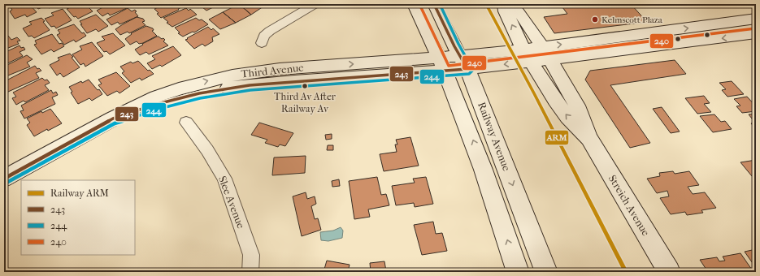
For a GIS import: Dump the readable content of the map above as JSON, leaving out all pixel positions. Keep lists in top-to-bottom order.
{
  "streets": {
    "main road": ["Third Avenue", "Railway Avenue", "Streich Avenue"],
    "street": ["Slee Avenue"]
  },
  "crossings": [
    ["Third Avenue", "Railway Avenue"],
    ["Third Avenue", "Streich Avenue"]
  ],
  "places": ["Kelmscott Plaza", "Third Av After Railway Av"],
  "lines": [
    "rail line ARM",
    "transit line 243",
    "transit line 244",
    "transit line 240"
  ],
  "legend": [
    "Railway ARM",
    "243",
    "244",
    "240"
  ]
}
